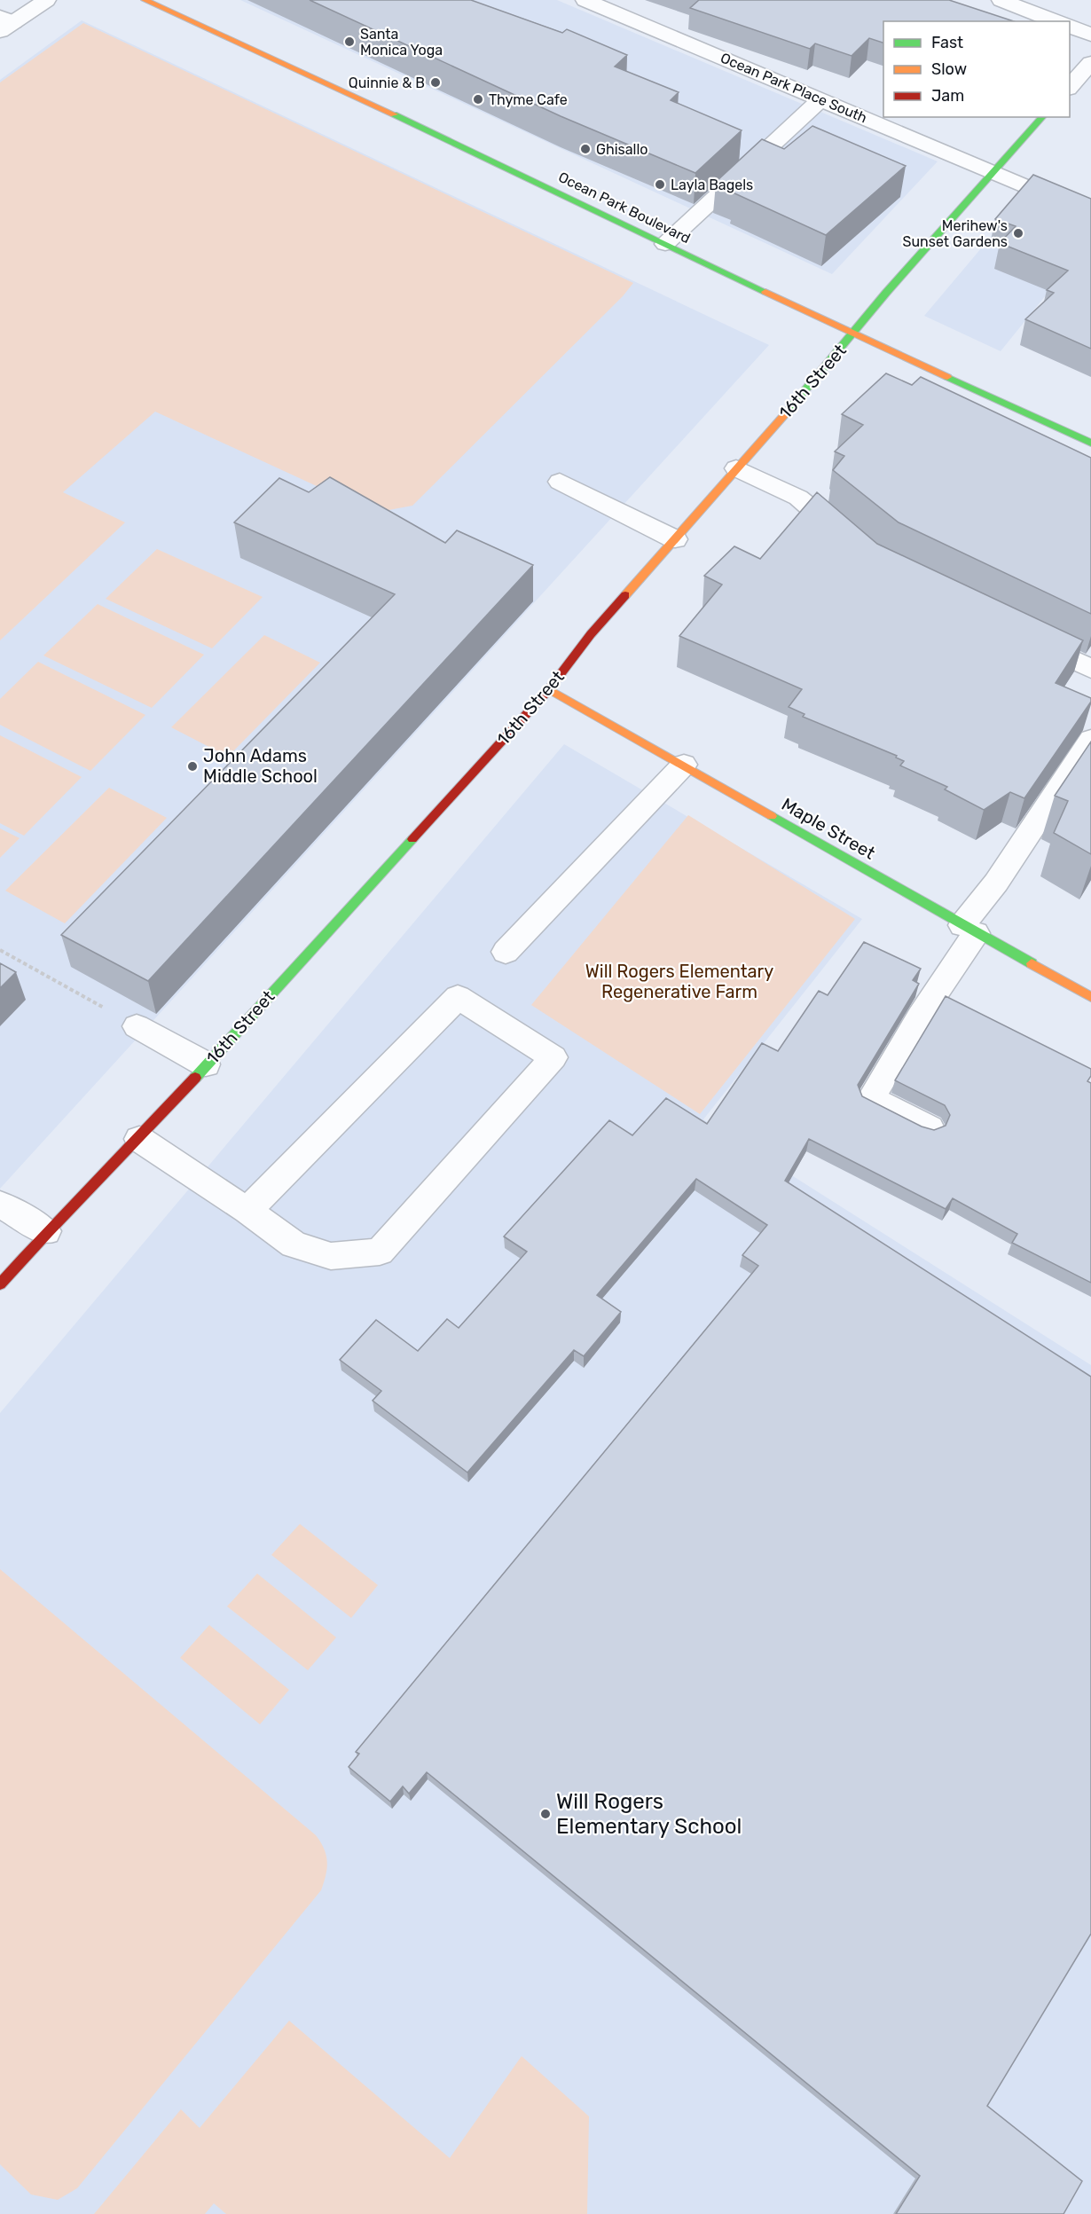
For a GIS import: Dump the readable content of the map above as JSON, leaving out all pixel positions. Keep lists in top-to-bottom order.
{
  "streets": {
    "street": [
      "Ocean Park Place South",
      "Ocean Park Boulevard",
      "16th Street",
      "Maple Street"
    ]
  },
  "crossings": [
    ["Ocean Park Place South", "16th Street"],
    ["Ocean Park Boulevard", "16th Street"],
    ["16th Street", "Maple Street"]
  ],
  "parks": ["Will Rogers Elementary Regenerative Farm"],
  "places": [
    "Santa Monica Yoga",
    "Quinnie & B",
    "Thyme Cafe",
    "Ghisallo",
    "Layla Bagels",
    "Merihew's Sunset Gardens",
    "John Adams Middle School",
    "Will Rogers Elementary School"
  ],
  "legend": ["Fast", "Slow", "Jam"]
}
